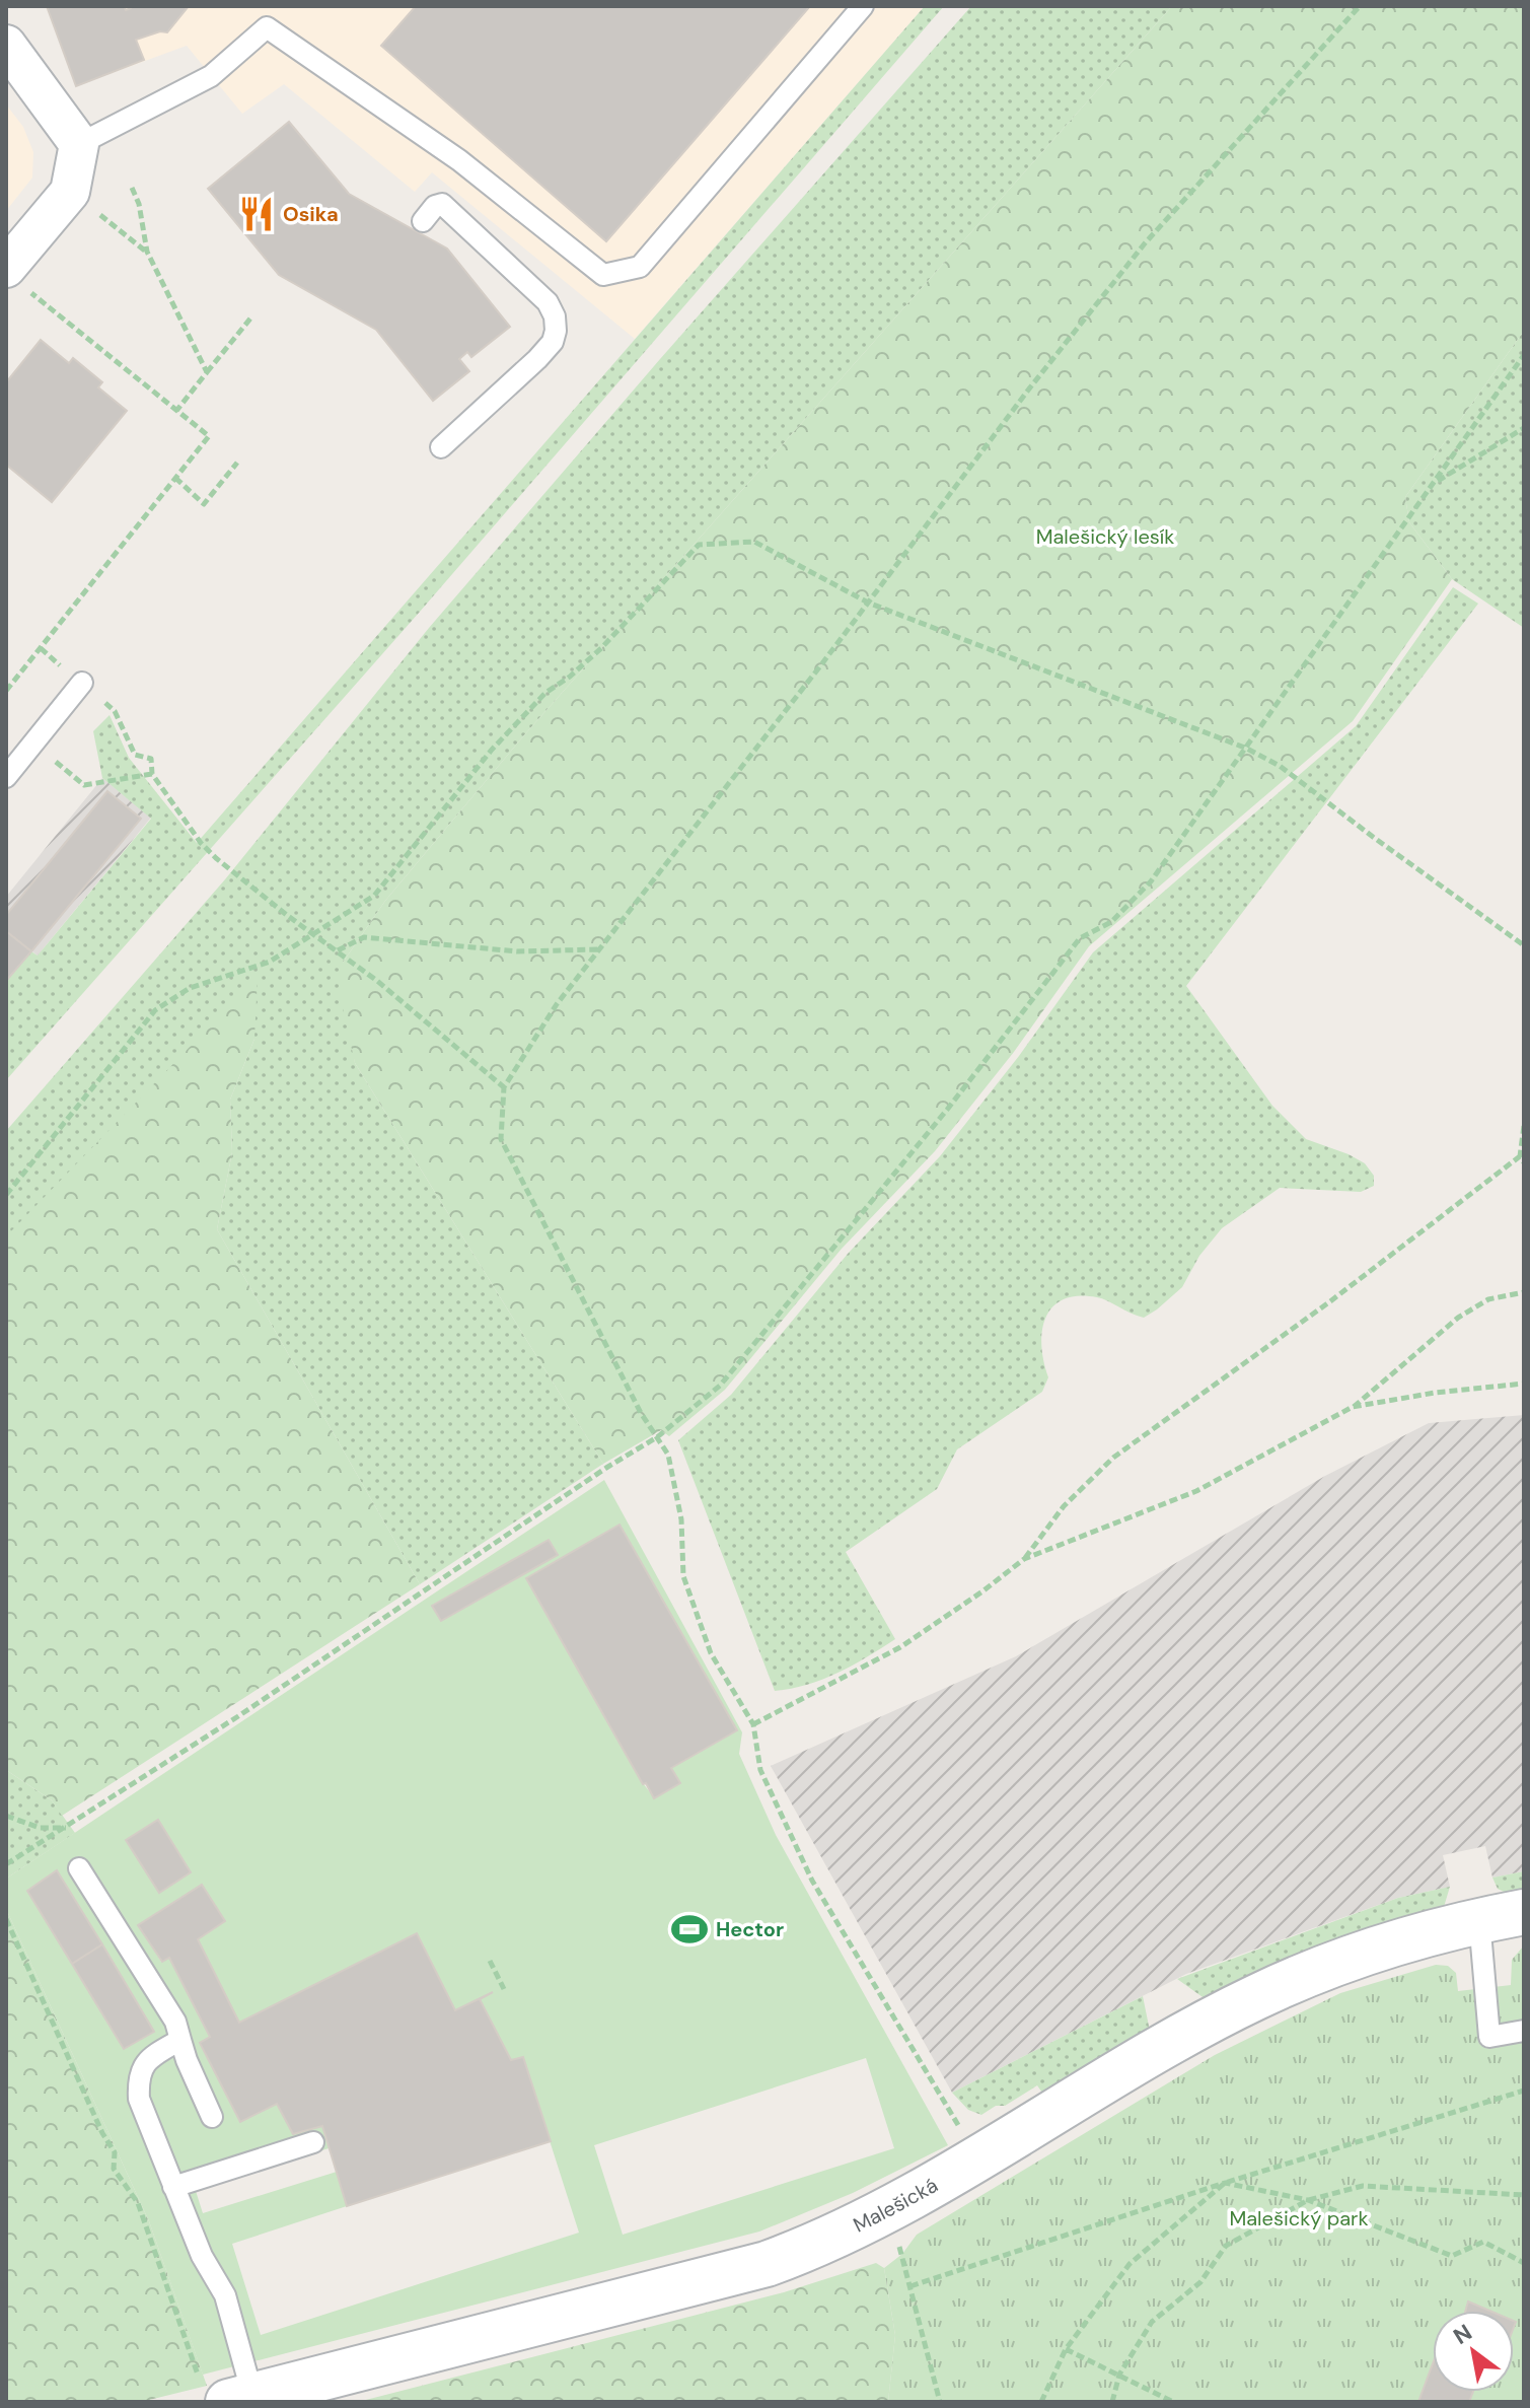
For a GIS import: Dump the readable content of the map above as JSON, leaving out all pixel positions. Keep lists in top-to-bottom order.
{
  "streets": {
    "street": ["Malešická"]
  },
  "parks": ["Malešický lesík", "Malešický park"],
  "places": {
    "restaurant": ["Osika"],
    "sports": ["Hector"]
  },
  "north": "top left"
}
